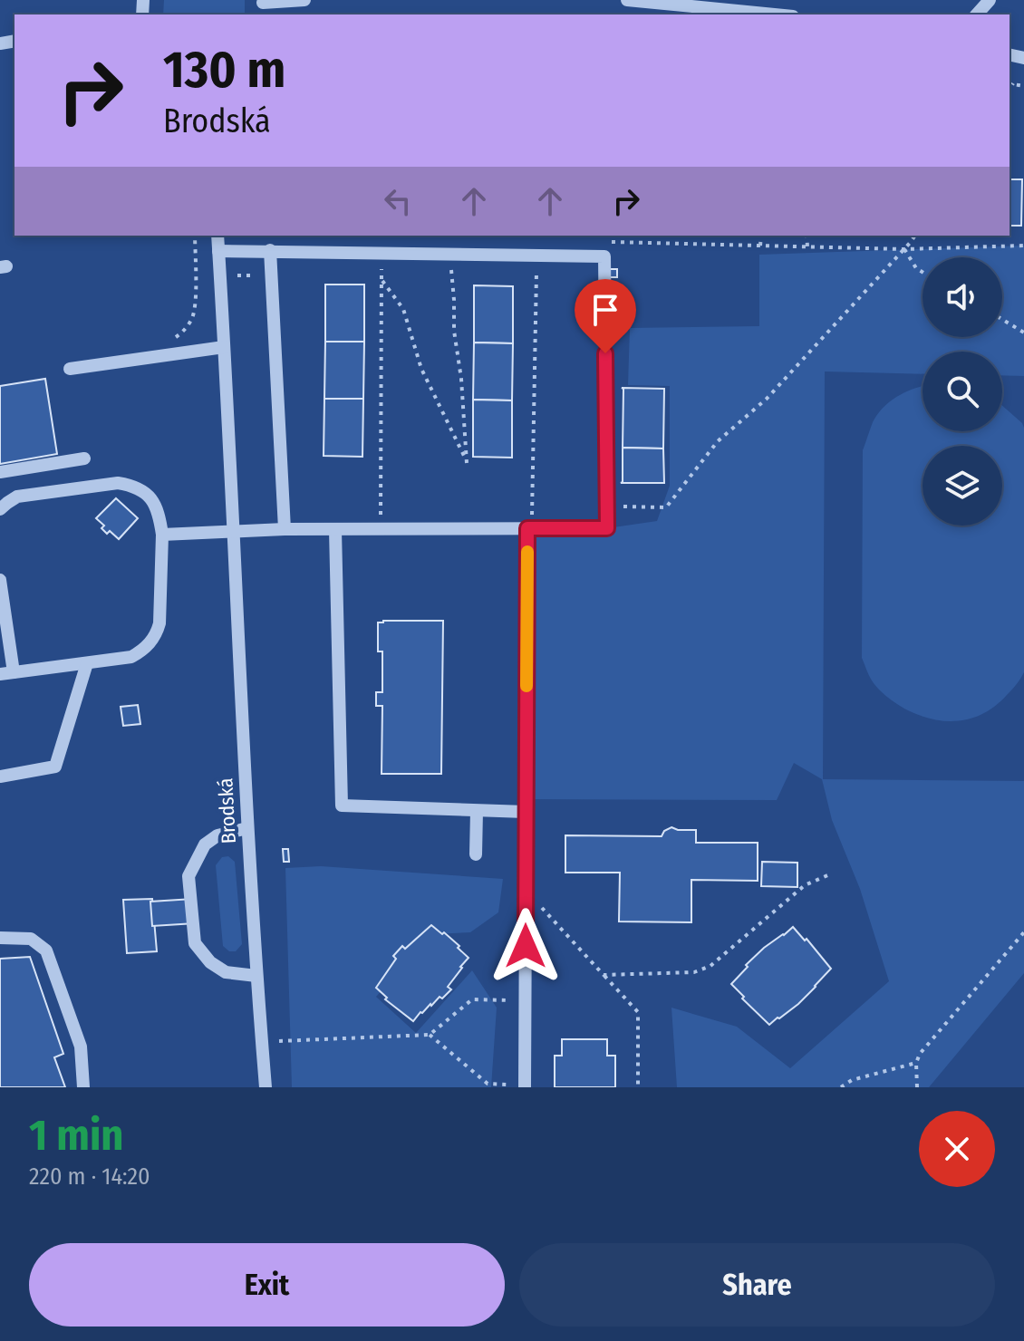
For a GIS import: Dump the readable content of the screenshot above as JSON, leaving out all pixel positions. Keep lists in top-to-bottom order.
{
  "streets": {
    "street": ["Brodská"]
  },
  "page": {
    "turn": ["130 m", "Brodská"],
    "heading": ["1 min", "220 m · 14:20"],
    "buttons": ["Exit", "Share"]
  }
}
